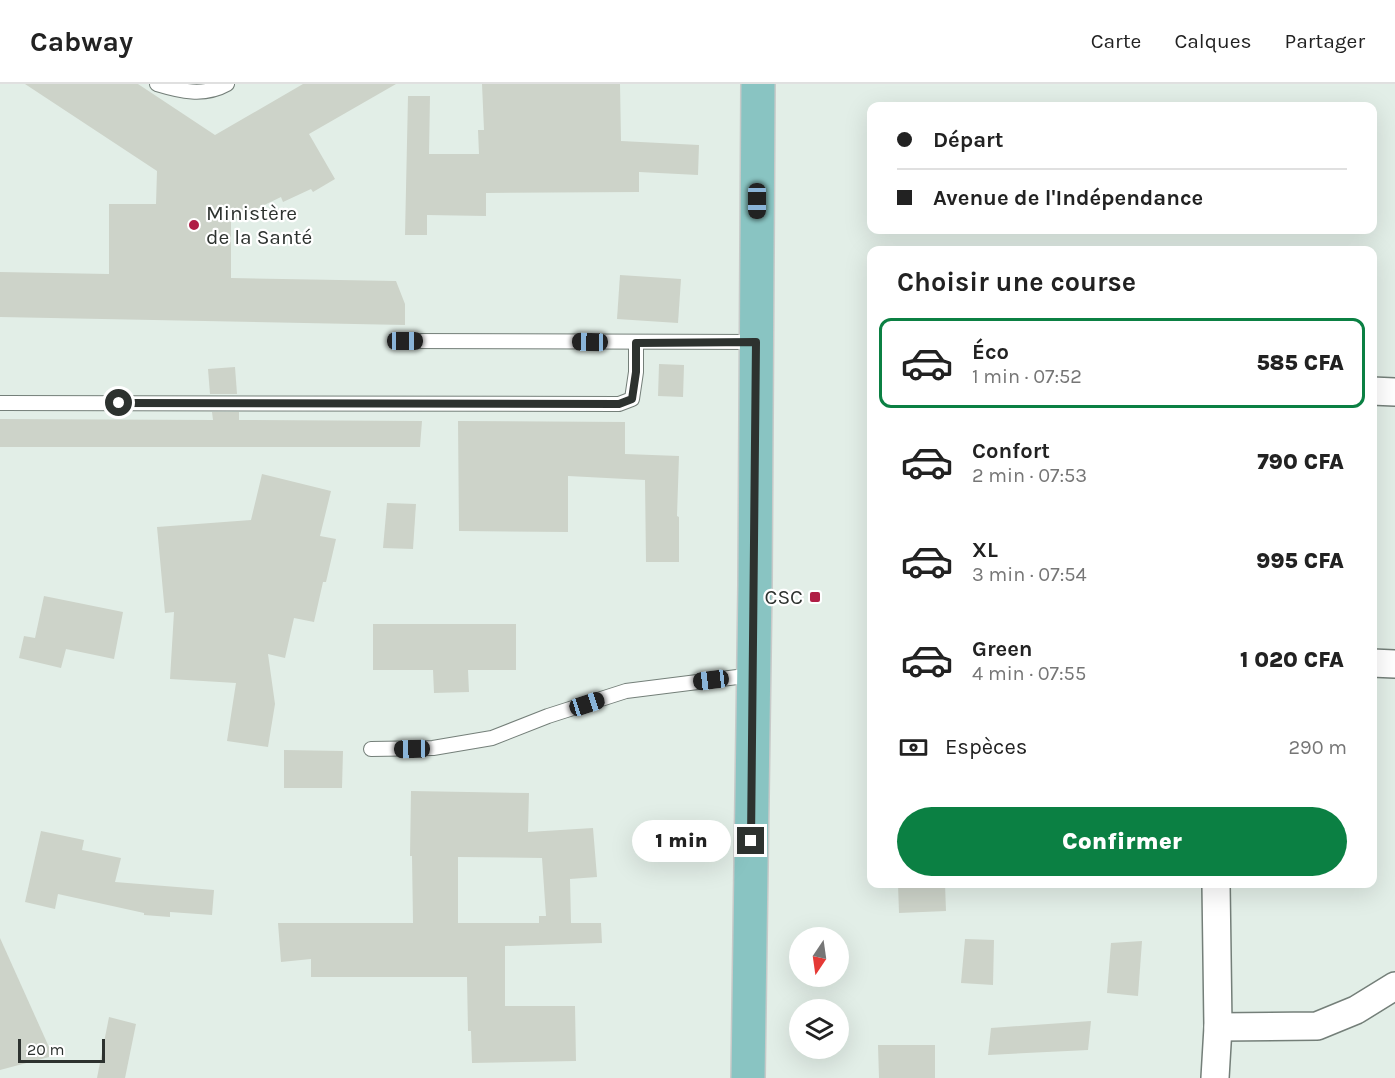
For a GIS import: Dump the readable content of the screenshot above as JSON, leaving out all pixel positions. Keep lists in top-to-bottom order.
{
  "places": {
    "other": ["Ministère de la Santé"],
    "transit": ["CSC"]
  },
  "scale_bar": "20 m",
  "north": "bottom",
  "page": {
    "header": "Cabway",
    "nav": ["Carte", "Calques", "Partager"],
    "banner": ["Départ", "Avenue de l'Indépendance"],
    "heading": "Choisir une course",
    "list": [
      {
        "name": "Éco",
        "note": "1 min · 07:52",
        "value": "585 CFA"
      },
      {
        "name": "Confort",
        "note": "2 min · 07:53",
        "value": "790 CFA"
      },
      {
        "name": "XL",
        "note": "3 min · 07:54",
        "value": "995 CFA"
      },
      {
        "name": "Green",
        "note": "4 min · 07:55",
        "value": "1 020 CFA"
      }
    ],
    "pay": ["Espèces", "290 m"],
    "buttons": "Confirmer",
    "bubble": "1 min",
    "scale": "20 m"
  }
}
